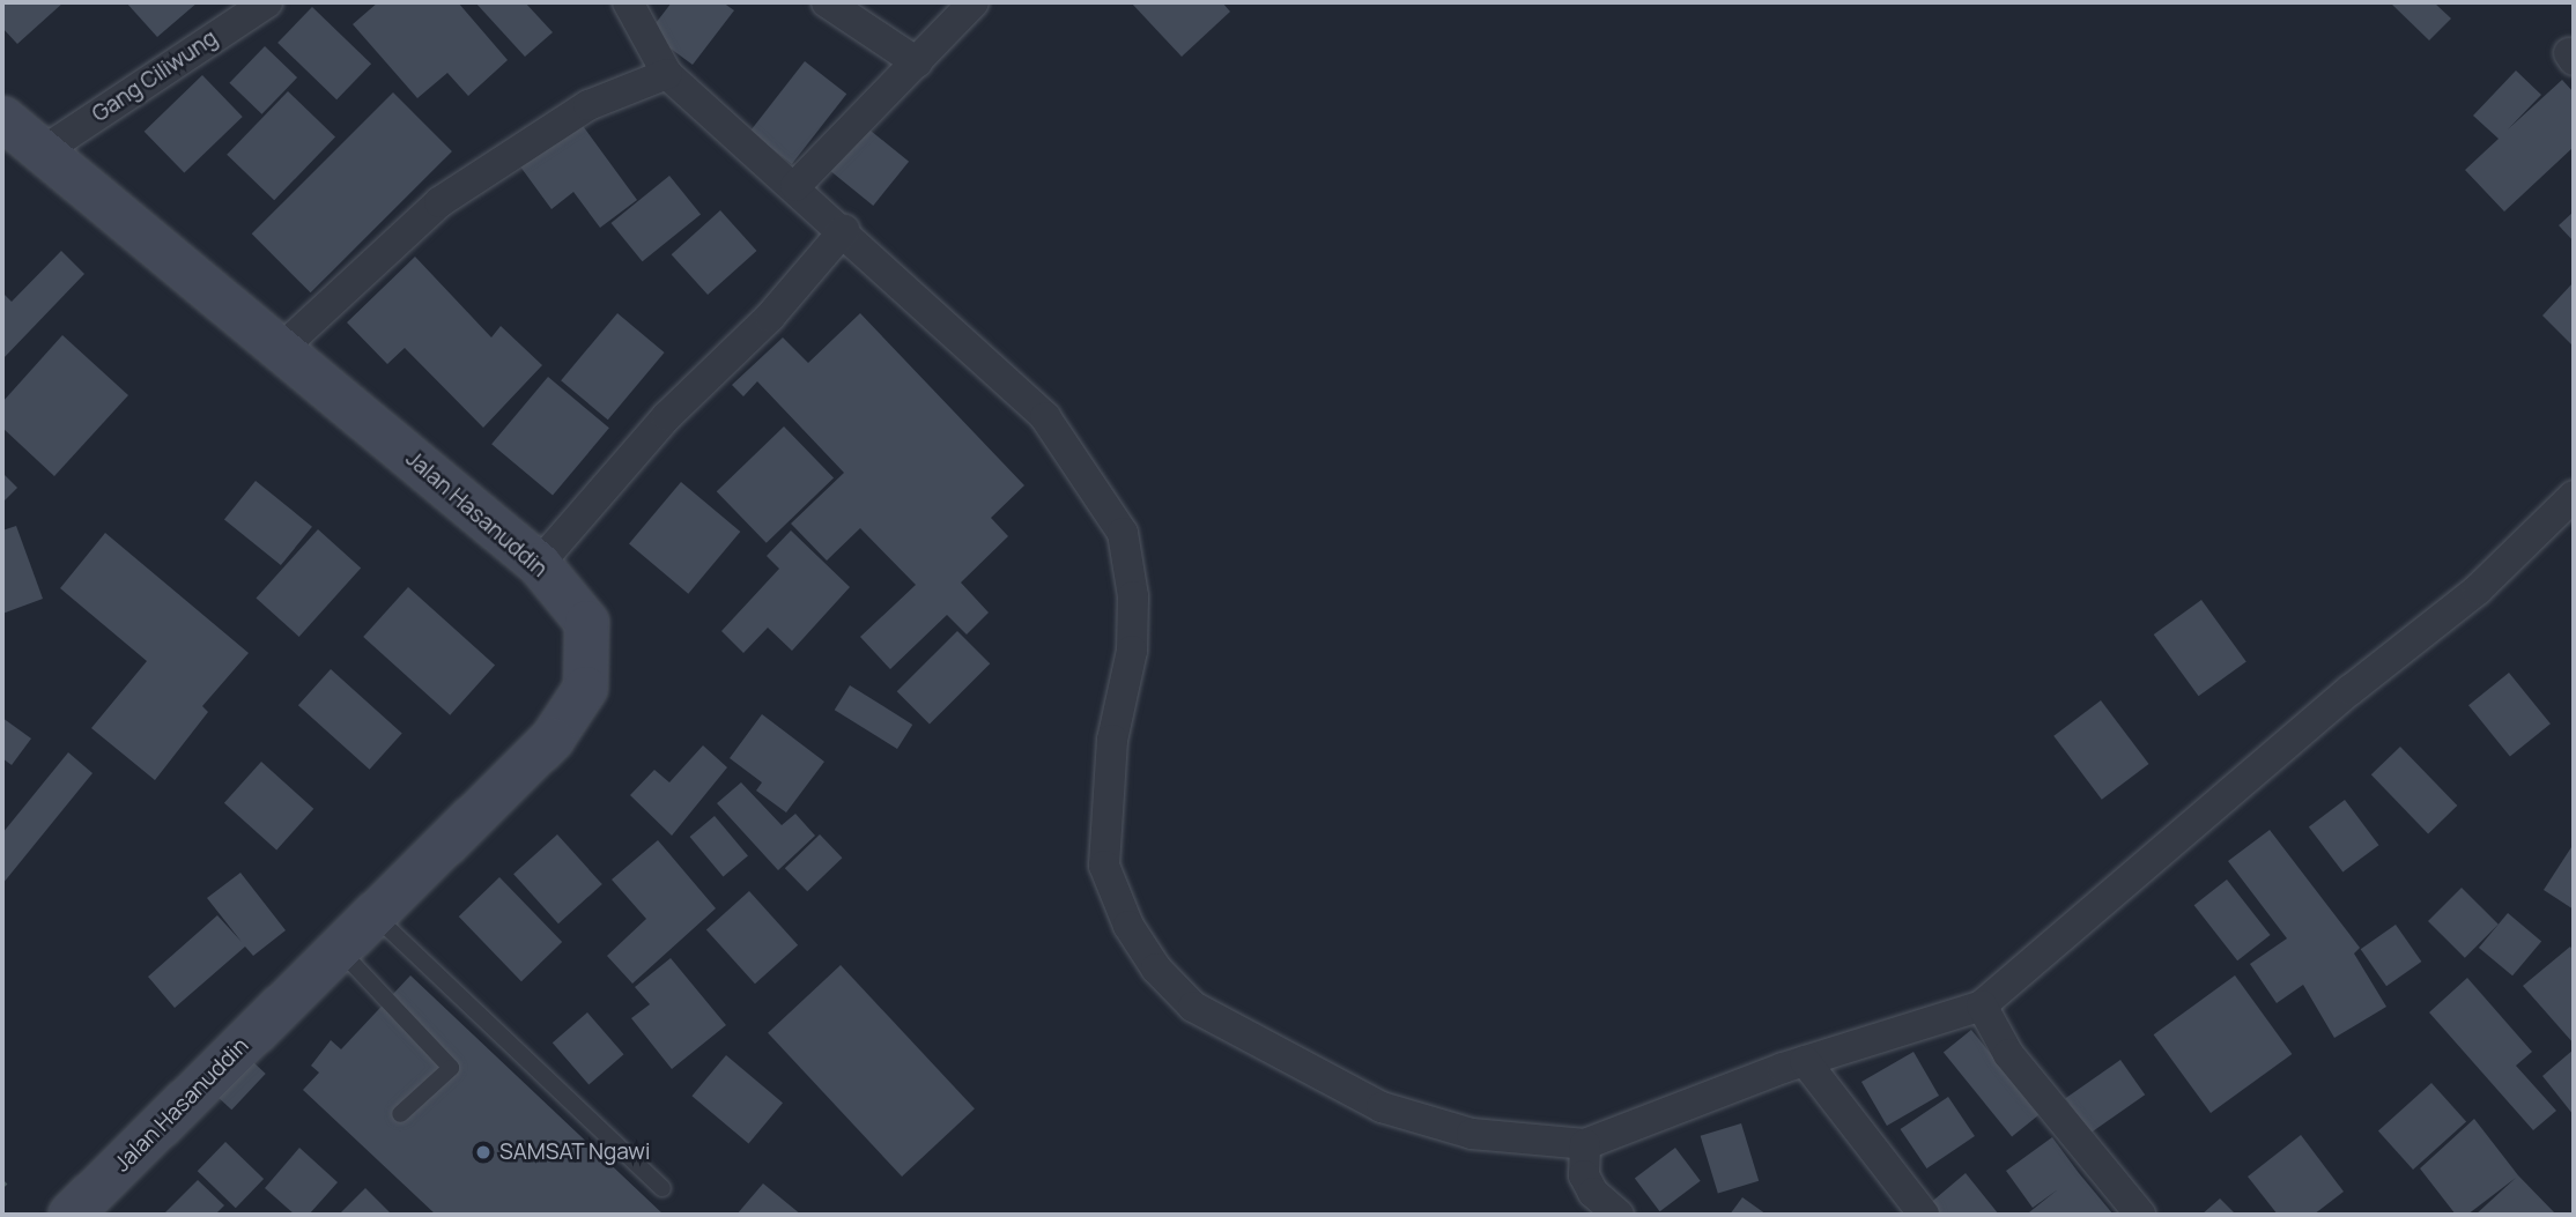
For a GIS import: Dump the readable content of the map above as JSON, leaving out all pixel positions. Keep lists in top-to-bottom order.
{
  "streets": {
    "street": ["Gang Ciliwung", "Jalan Hasanuddin"]
  },
  "crossings": [
    ["Gang Ciliwung", "Jalan Hasanuddin"]
  ],
  "places": ["SAMSAT Ngawi"]
}
